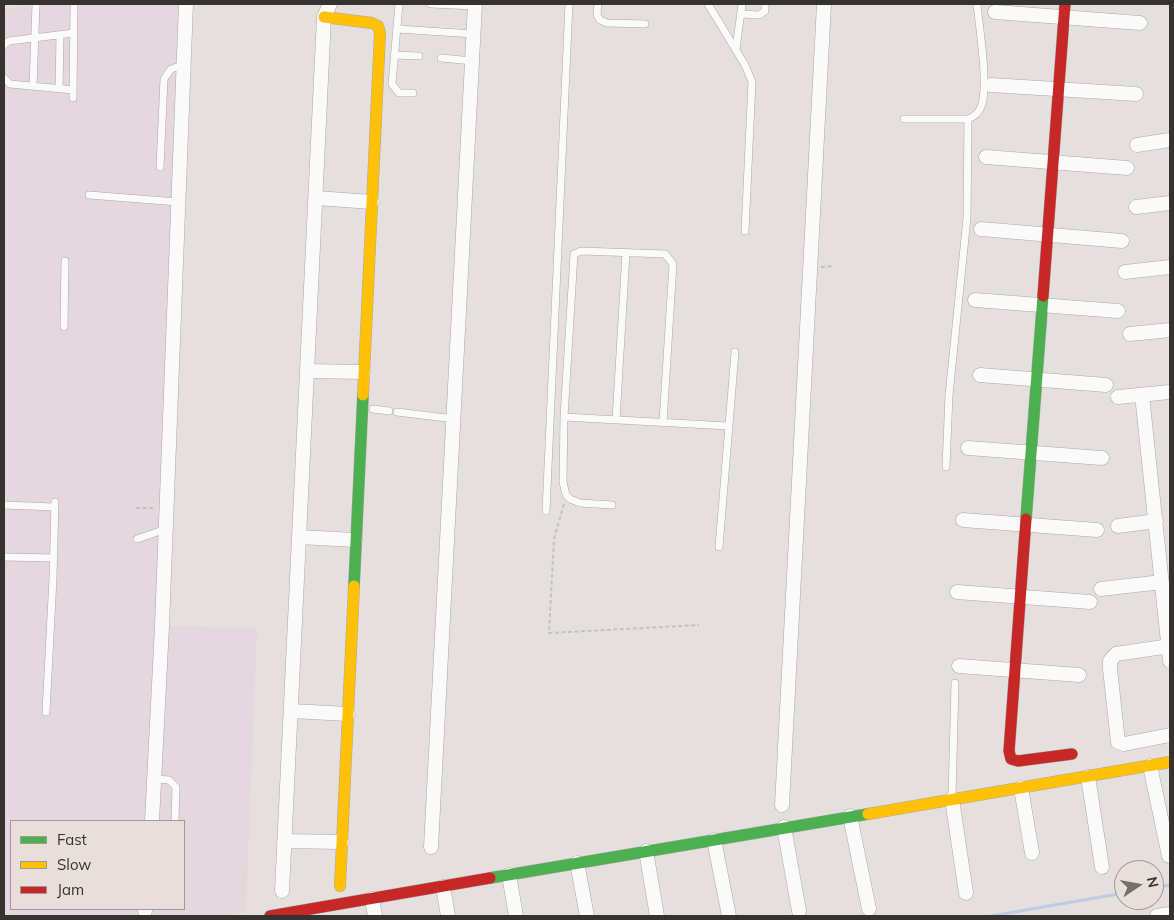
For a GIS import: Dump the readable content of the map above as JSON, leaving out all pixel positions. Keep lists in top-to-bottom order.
{
  "legend": ["Fast", "Slow", "Jam"],
  "north": "right"
}
